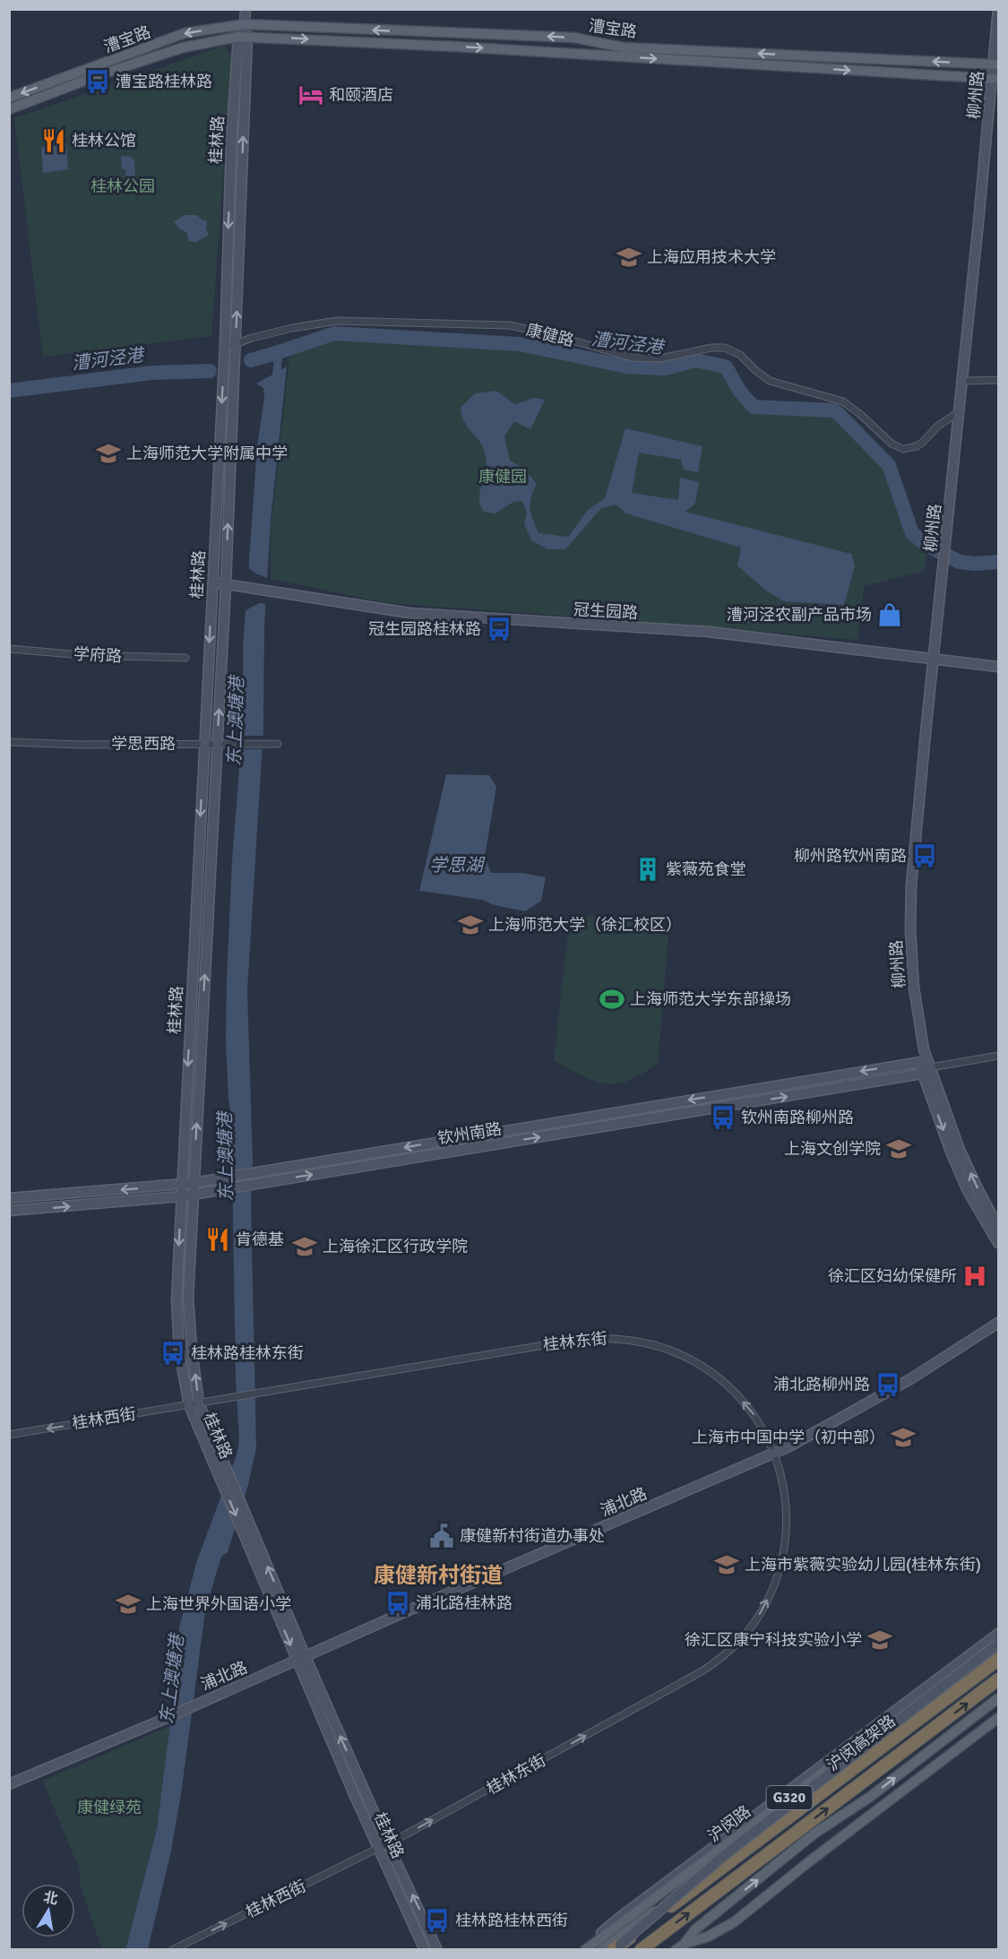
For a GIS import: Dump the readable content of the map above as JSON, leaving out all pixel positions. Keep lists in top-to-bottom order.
{
  "streets": {
    "highway": ["沪闵高架路"],
    "main road": ["漕宝路", "G320", "沪闵路"],
    "street": [
      "柳州路",
      "桂林路",
      "康健路",
      "冠生园路",
      "学府路",
      "学思西路",
      "钦州南路",
      "桂林东街",
      "桂林西街",
      "浦北路"
    ]
  },
  "crossings": [
    ["漕宝路", "柳州路"],
    ["漕宝路", "桂林路"],
    ["柳州路", "康健路"],
    ["柳州路", "冠生园路"],
    ["柳州路", "钦州南路"],
    ["桂林路", "康健路"],
    ["桂林路", "冠生园路"],
    ["桂林路", "学思西路"],
    ["桂林路", "钦州南路"],
    ["桂林路", "桂林东街"],
    ["桂林路", "桂林西街"],
    ["桂林路", "浦北路"],
    ["桂林东街", "桂林西街"],
    ["桂林东街", "浦北路"]
  ],
  "districts": ["康健新村街道"],
  "water": ["漕河泾港", "东上澳塘港", "学思湖"],
  "parks": ["桂林公园", "康健园", "康健绿苑"],
  "places": {
    "bus stop": [
      "漕宝路桂林路",
      "冠生园路桂林路",
      "柳州路钦州南路",
      "钦州南路柳州路",
      "桂林路桂林东街",
      "浦北路柳州路",
      "浦北路桂林路",
      "桂林路桂林西街"
    ],
    "hotel": ["和颐酒店"],
    "restaurant": ["桂林公馆", "肯德基"],
    "school or university": [
      "上海应用技术大学",
      "上海师范大学附属中学",
      "上海师范大学（徐汇校区）",
      "上海文创学院",
      "上海徐汇区行政学院",
      "上海市中国中学（初中部）",
      "上海市紫薇实验幼儿园(桂林东街)",
      "上海世界外国语小学",
      "徐汇区康宁科技实验小学"
    ],
    "shop": ["漕河泾农副产品市场"],
    "building": ["紫薇苑食堂"],
    "sports": ["上海师范大学东部操场"],
    "hospital": ["徐汇区妇幼保健所"],
    "public building": ["康健新村街道办事处"]
  },
  "north": "top"
}
